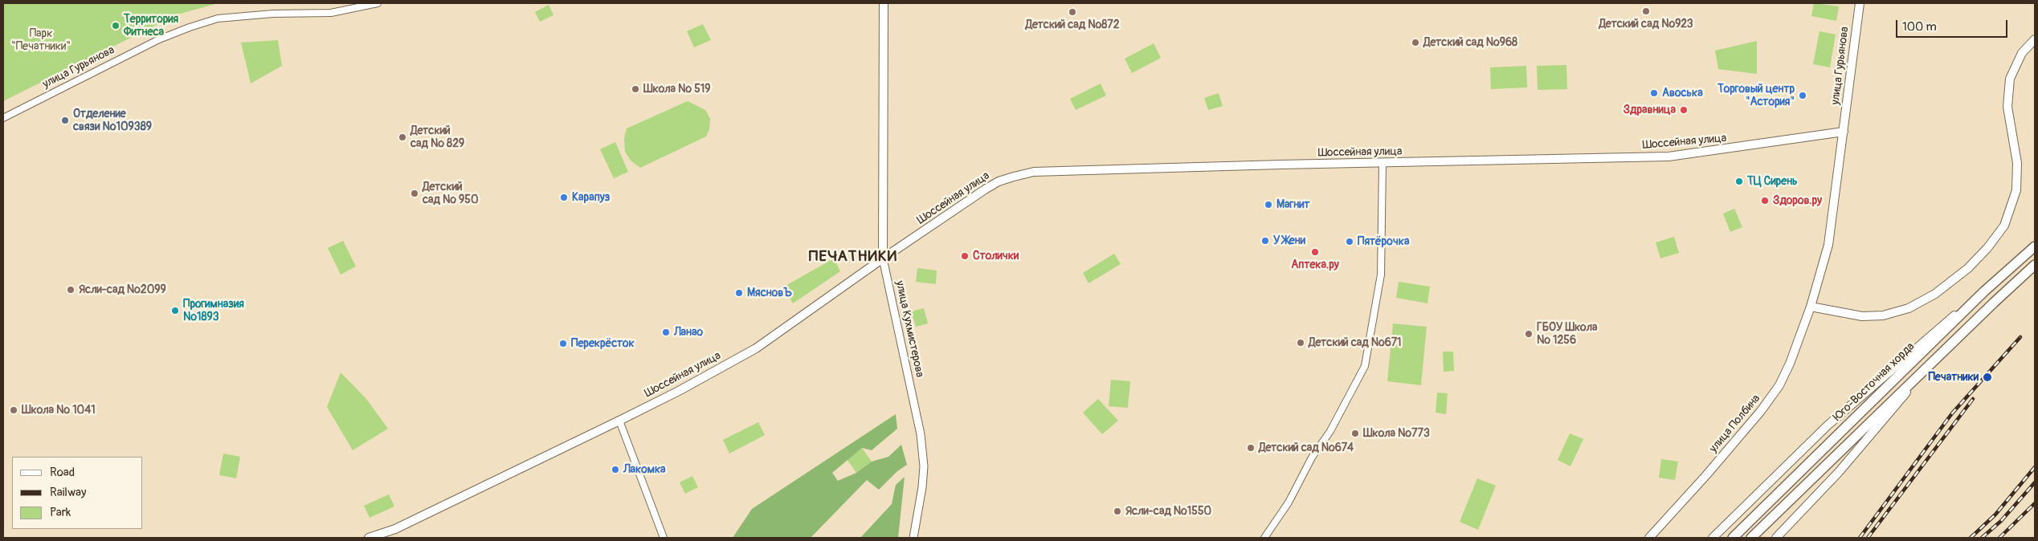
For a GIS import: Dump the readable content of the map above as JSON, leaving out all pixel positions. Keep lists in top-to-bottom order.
{
  "streets": {
    "main road": [
      "улица Гурьянова",
      "Шоссейная улица",
      "улица Кухмистерова",
      "Юго-Восточная хорда",
      "улица Полбина"
    ]
  },
  "crossings": [
    ["улица Гурьянова", "Шоссейная улица"],
    ["Шоссейная улица", "улица Кухмистерова"]
  ],
  "districts": ["ПЕЧАТНИКИ"],
  "parks": ["Парк \"Печатники\""],
  "places": [
    "Детский сад №923",
    "Детский сад №872",
    "Территория Фитнеса",
    "Детский сад №968",
    "Школа № 519",
    "Авоська",
    "Торговый центр \"Астория\"",
    "Здравница",
    "Отделение связи №109389",
    "Детский сад № 829",
    "ТЦ Сирень",
    "Детский сад № 950",
    "Карапуз",
    "Здоров.ру",
    "Магнит",
    "У Жени",
    "Пятёрочка",
    "Аптека.ру",
    "Столички",
    "Ясли-сад №2099",
    "МясновЪ",
    "Прогимназия №1893",
    "Ланао",
    "ГБОУ Школа № 1256",
    "Детский сад №671",
    "Перекрёсток",
    "Печатники",
    "Школа № 1041",
    "Школа №773",
    "Детский сад №674",
    "Лакомка",
    "Ясли-сад №1550"
  ],
  "legend": ["Road", "Railway", "Park"],
  "scale_bar": "100 m"
}
